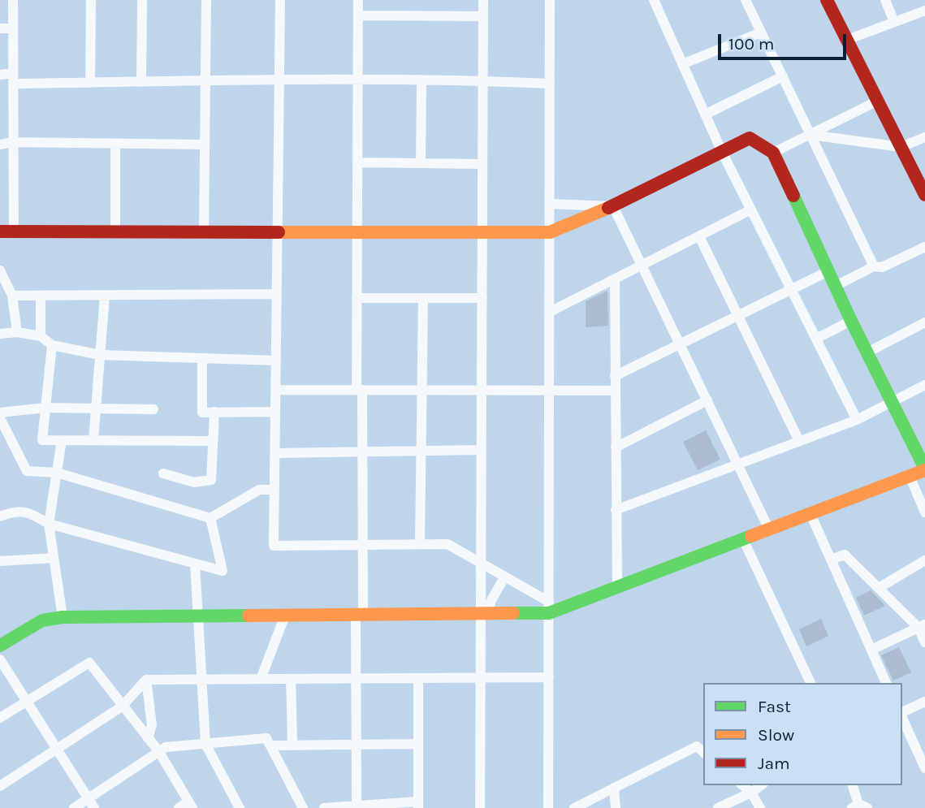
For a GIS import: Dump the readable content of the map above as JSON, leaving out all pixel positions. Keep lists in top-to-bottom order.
{
  "legend": ["Fast", "Slow", "Jam"],
  "scale_bar": "100 m"
}
